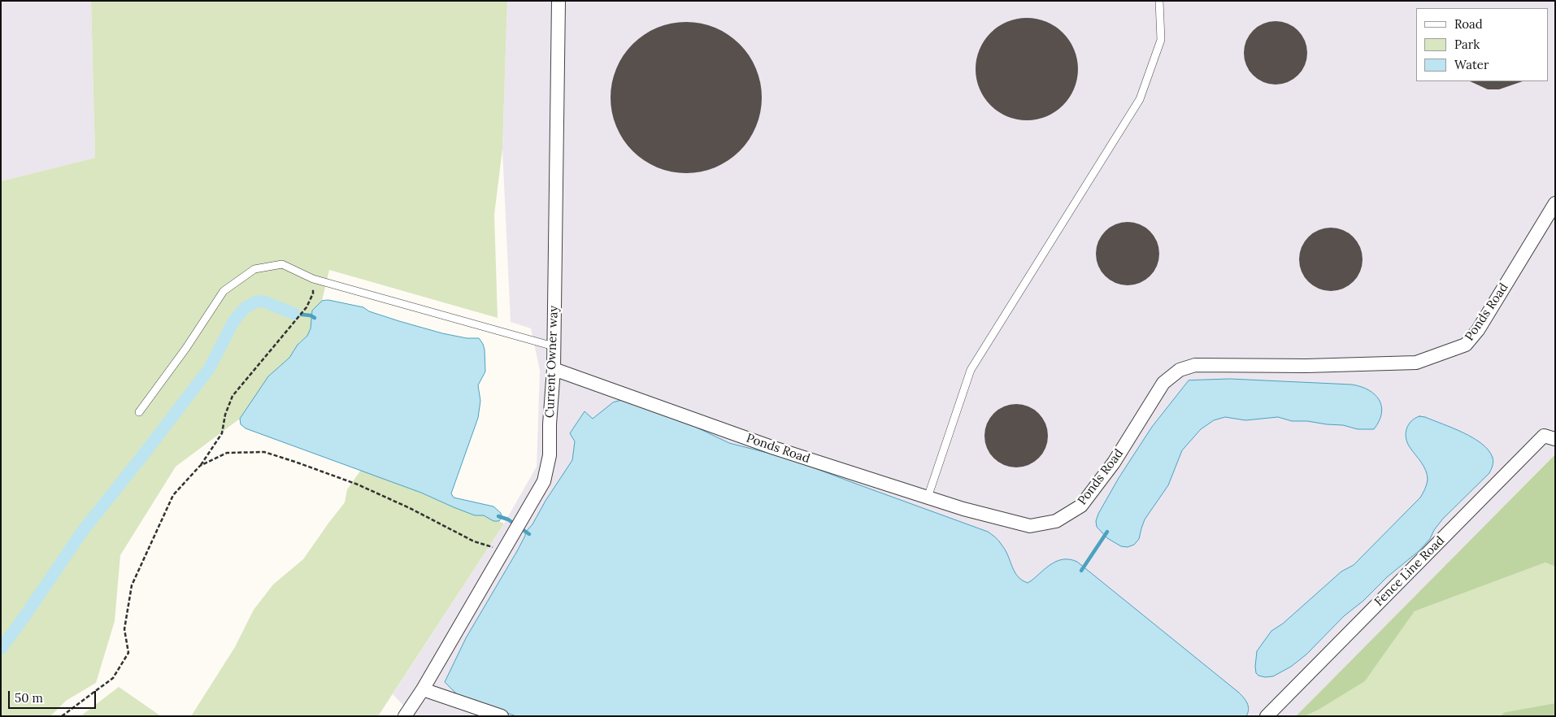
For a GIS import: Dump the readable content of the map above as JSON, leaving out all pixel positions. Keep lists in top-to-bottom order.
{
  "streets": {
    "street": ["Ponds Road", "Current Owner way", "Fence Line Road"]
  },
  "crossings": [
    ["Ponds Road", "Current Owner way"]
  ],
  "legend": ["Road", "Park", "Water"],
  "scale_bar": "50 m"
}
